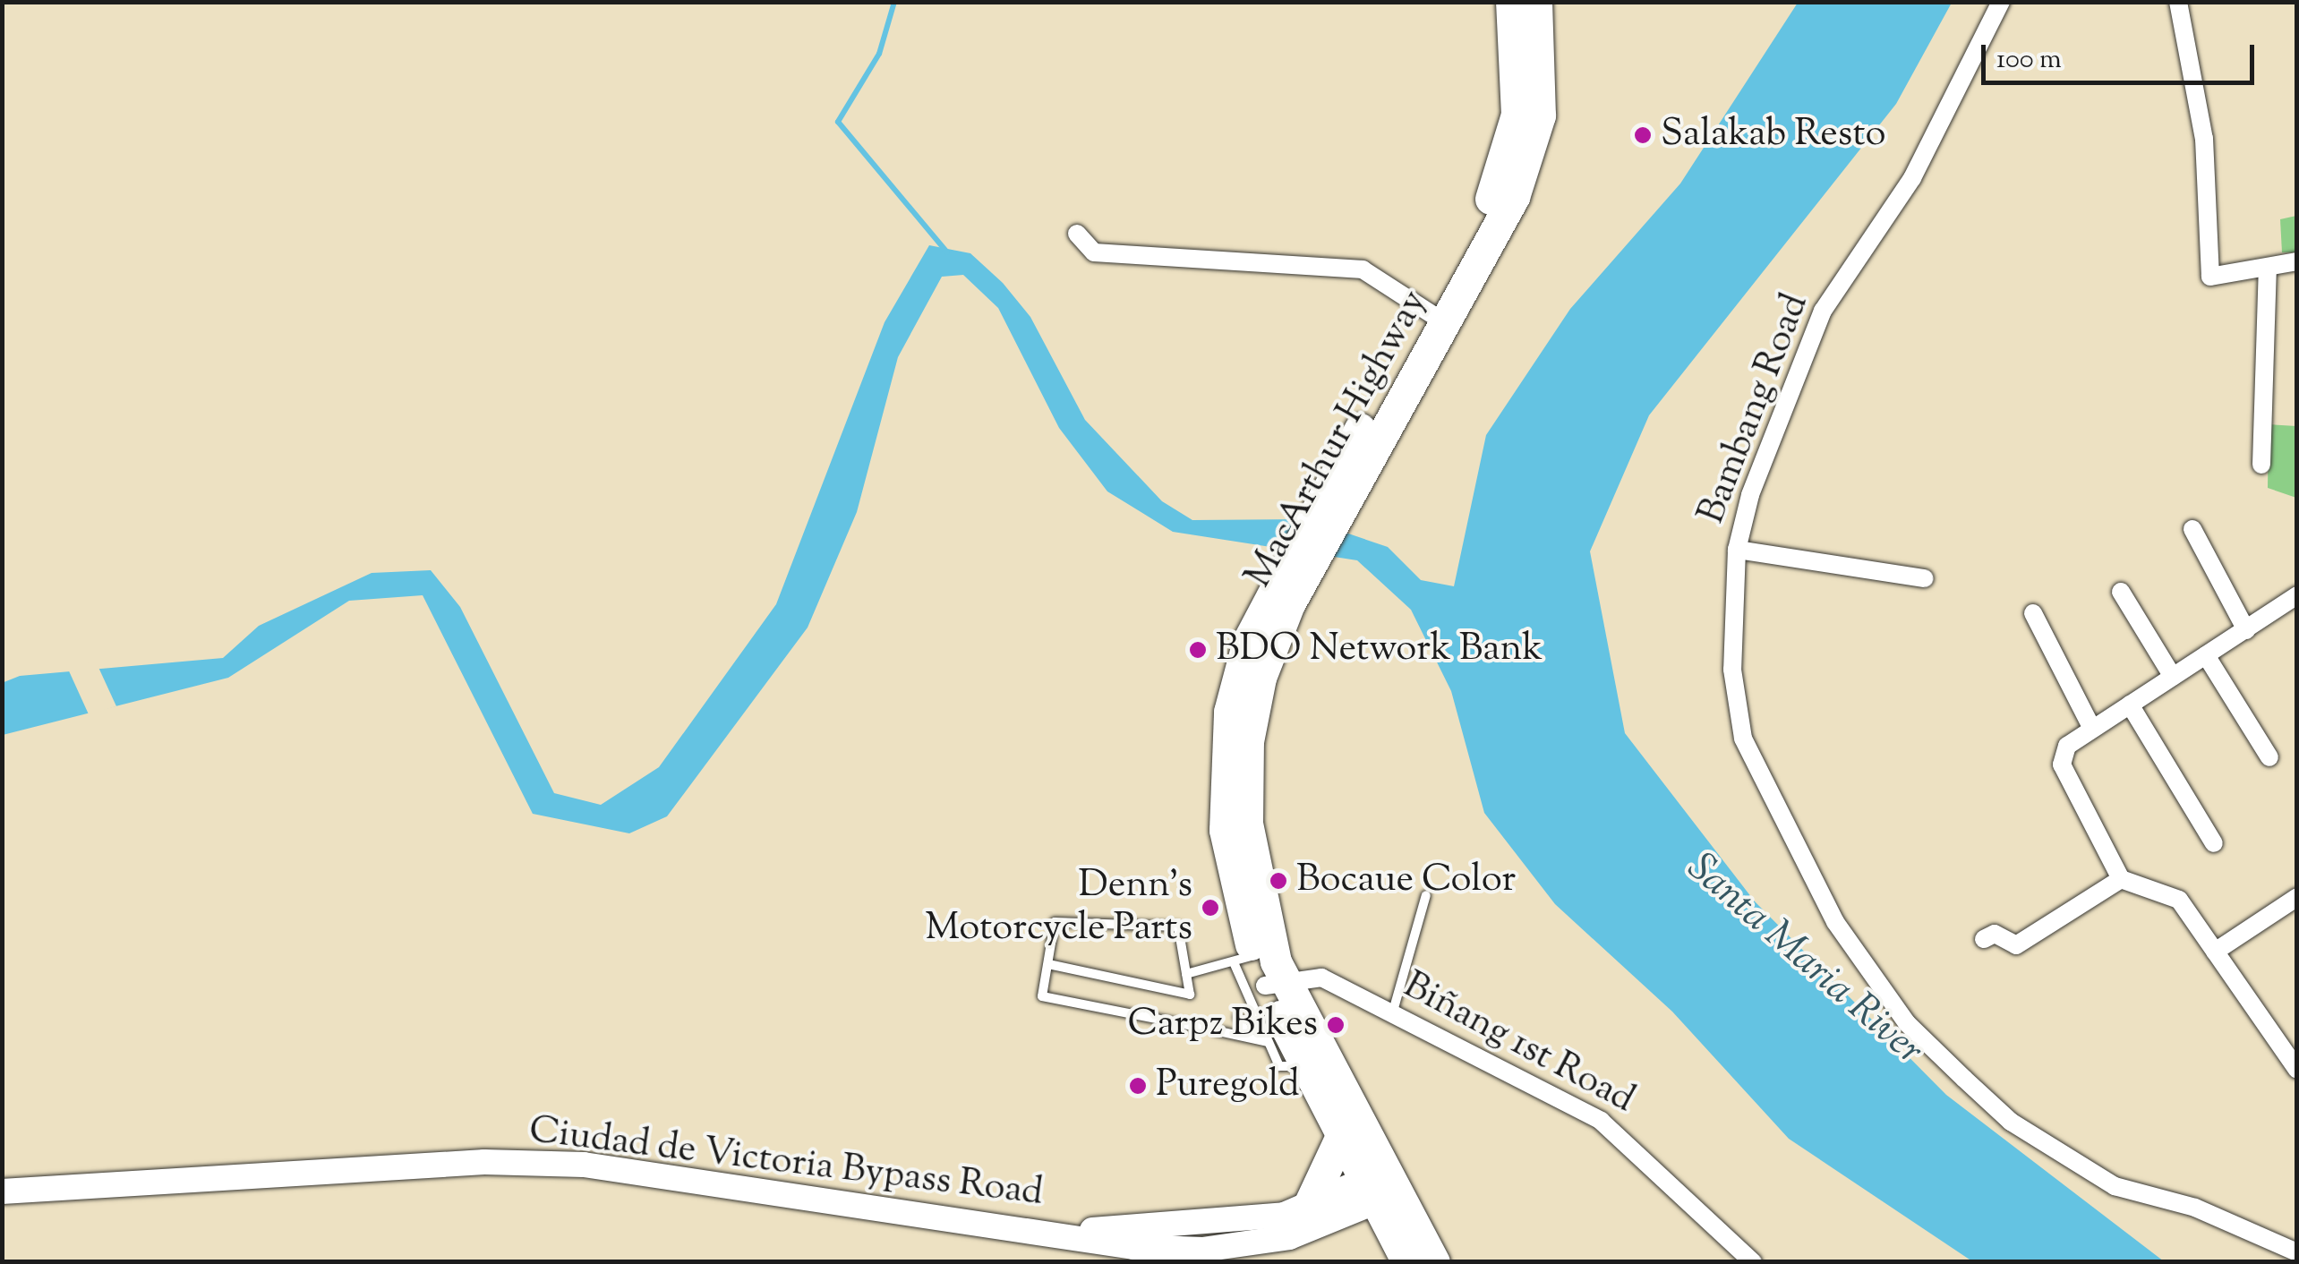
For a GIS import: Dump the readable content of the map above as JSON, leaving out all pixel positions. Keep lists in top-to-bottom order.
{
  "streets": {
    "highway": ["MacArthur Highway"],
    "main road": ["Ciudad de Victoria Bypass Road"],
    "street": ["Bambang Road", "Biñang 1st Road"]
  },
  "crossings": [
    ["MacArthur Highway", "Biñang 1st Road"],
    ["MacArthur Highway", "Ciudad de Victoria Bypass Road"]
  ],
  "water": ["Santa Maria River"],
  "places": [
    "Salakab Resto",
    "BDO Network Bank",
    "Bocaue Color",
    "Denn's Motorcycle Parts",
    "Carpz Bikes",
    "Puregold"
  ],
  "scale_bar": "100 m"
}
